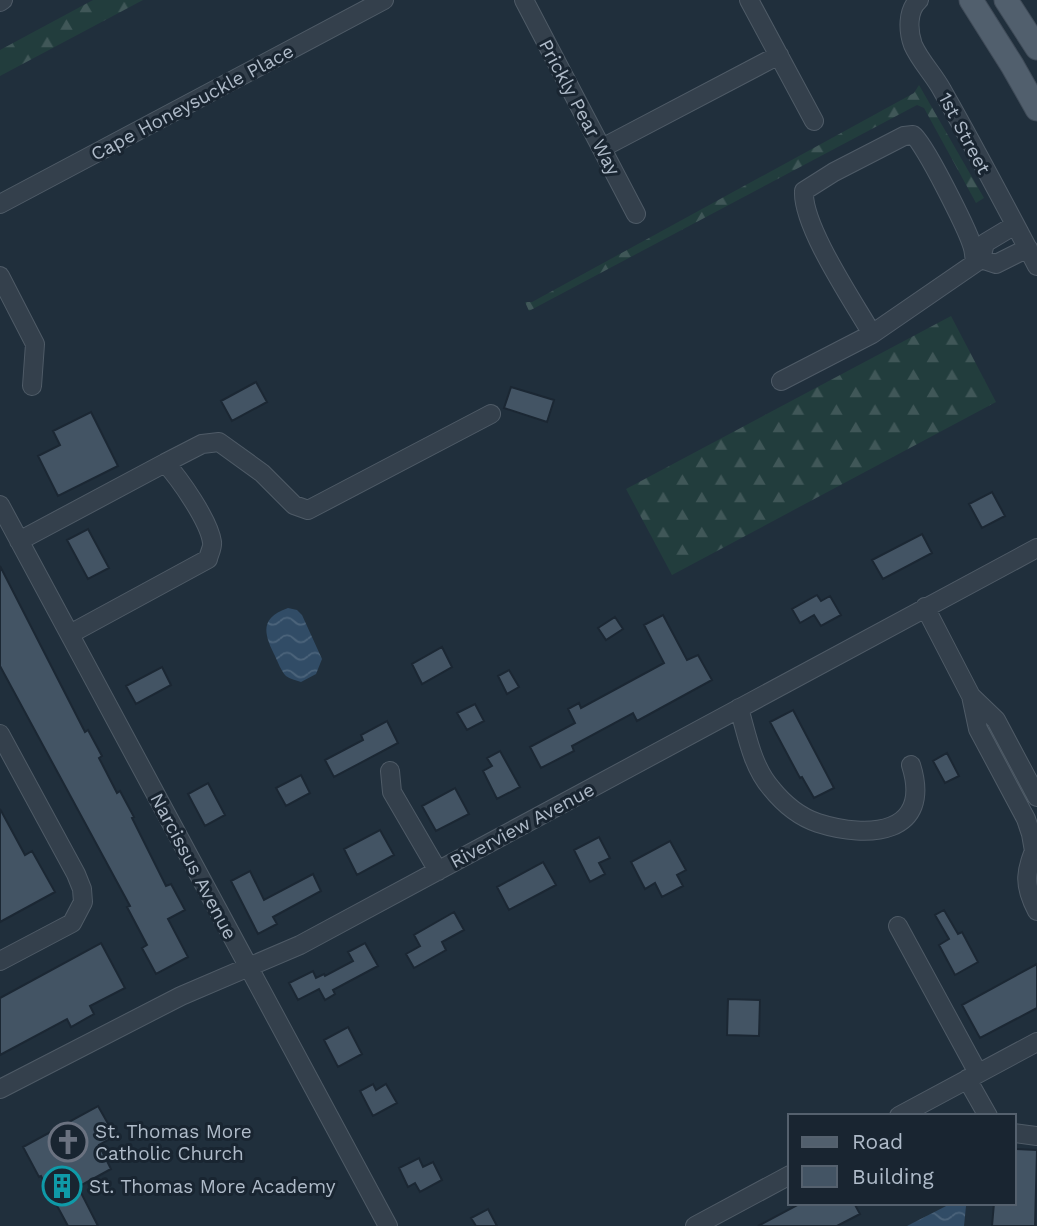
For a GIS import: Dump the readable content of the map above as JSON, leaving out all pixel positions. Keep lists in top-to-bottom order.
{
  "streets": {
    "street": [
      "Cape Honeysuckle Place",
      "Prickly Pear Way",
      "1st Street",
      "Riverview Avenue",
      "Narcissus Avenue"
    ]
  },
  "crossings": [
    ["Riverview Avenue", "Narcissus Avenue"]
  ],
  "places": {
    "church": ["St. Thomas More Catholic Church"],
    "building": ["St. Thomas More Academy"]
  },
  "legend": ["Road", "Building"]
}
